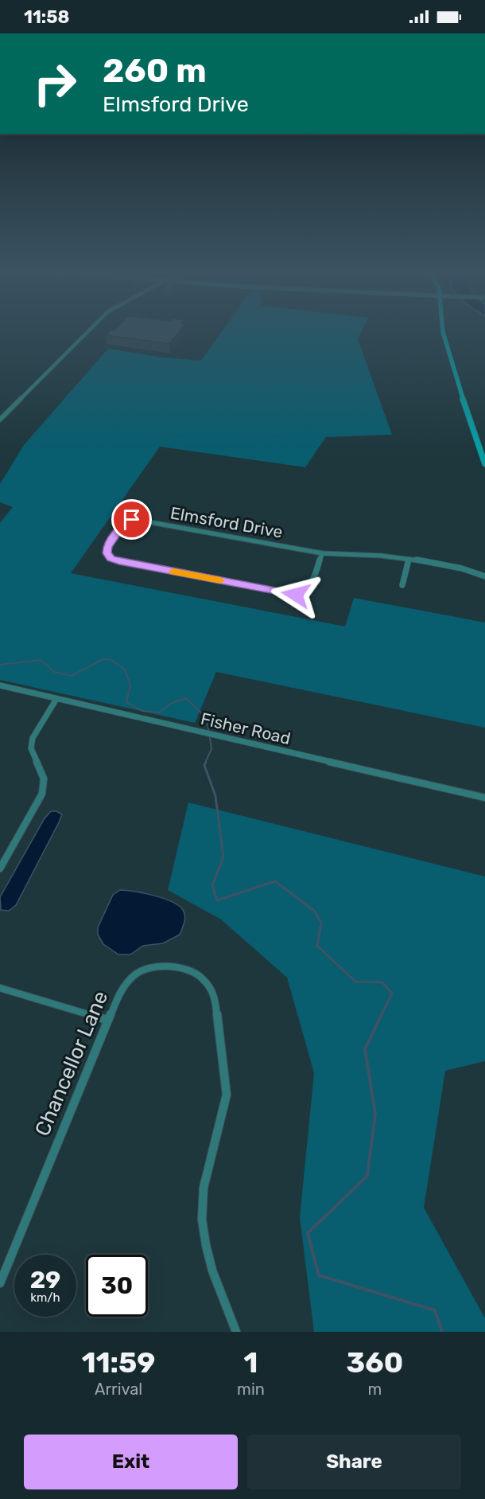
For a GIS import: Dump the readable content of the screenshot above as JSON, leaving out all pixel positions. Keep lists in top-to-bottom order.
{
  "streets": {
    "street": ["Elmsford Drive", "Fisher Road", "Chancellor Lane"]
  },
  "page": {
    "status": "11:58",
    "turn": ["260 m", "Elmsford Drive"],
    "speed": "29 km/h",
    "limit": "30",
    "eta": [
      "11:59",
      "Arrival",
      "1",
      "min",
      "360",
      "m"
    ],
    "buttons": ["Exit", "Share"]
  }
}
